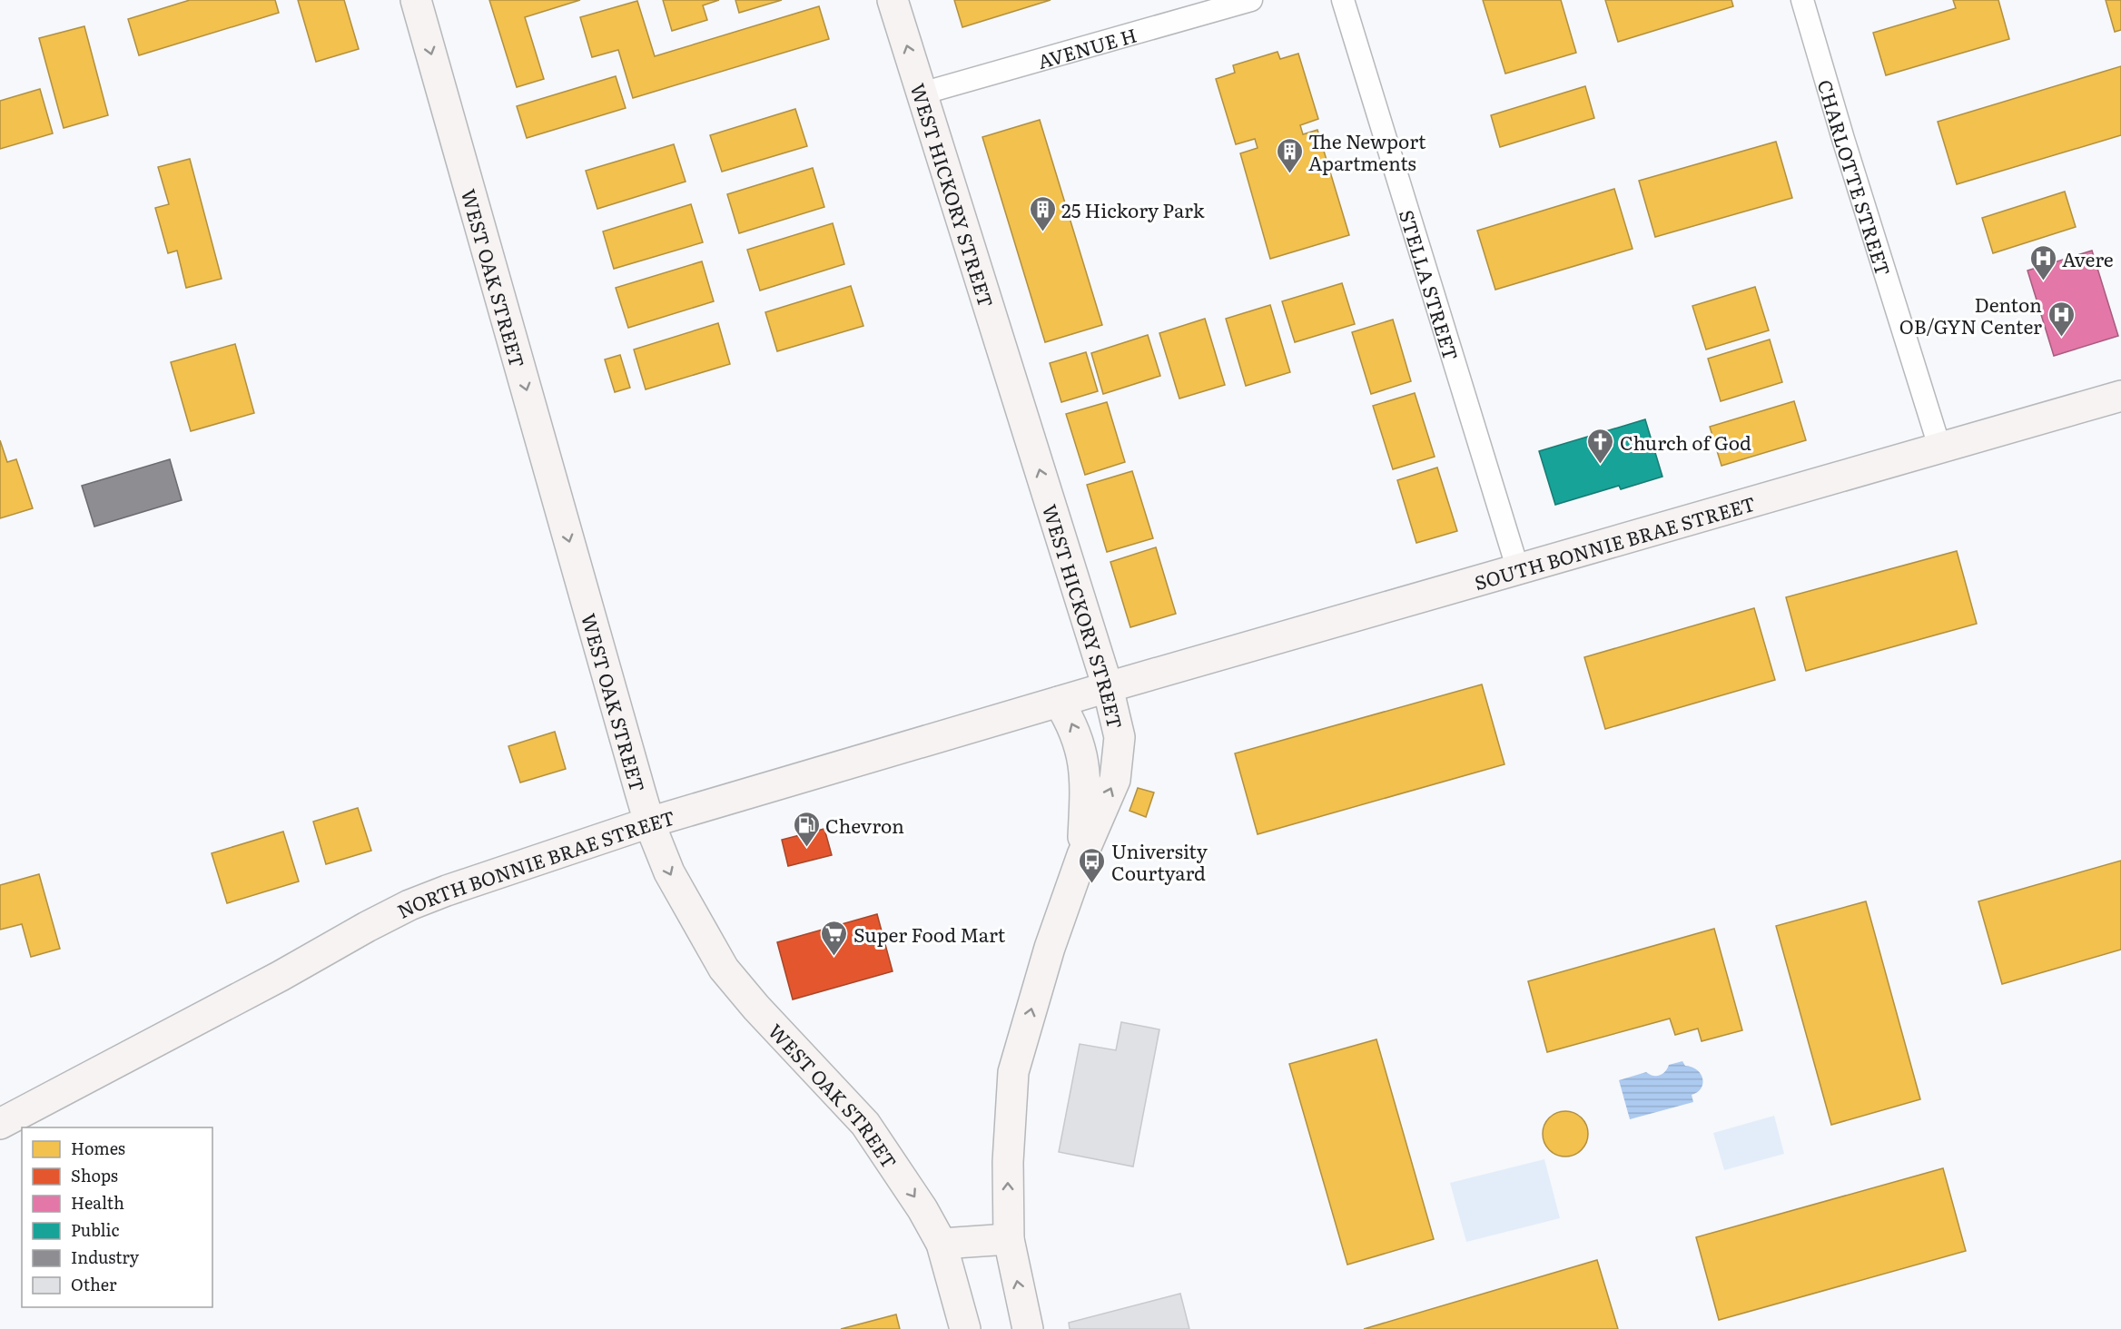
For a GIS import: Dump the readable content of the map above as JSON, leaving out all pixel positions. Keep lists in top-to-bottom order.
{
  "streets": {
    "main road": [
      "WEST HICKORY STREET",
      "WEST OAK STREET",
      "SOUTH BONNIE BRAE STREET",
      "NORTH BONNIE BRAE STREET"
    ],
    "street": ["AVENUE H", "CHARLOTTE STREET", "STELLA STREET"]
  },
  "crossings": [
    ["AVENUE H", "WEST HICKORY STREET"],
    ["CHARLOTTE STREET", "SOUTH BONNIE BRAE STREET"],
    ["WEST HICKORY STREET", "SOUTH BONNIE BRAE STREET"],
    ["WEST HICKORY STREET", "NORTH BONNIE BRAE STREET"],
    ["WEST OAK STREET", "NORTH BONNIE BRAE STREET"],
    ["STELLA STREET", "SOUTH BONNIE BRAE STREET"],
    ["SOUTH BONNIE BRAE STREET", "NORTH BONNIE BRAE STREET"]
  ],
  "one_way": ["WEST HICKORY STREET", "WEST OAK STREET"],
  "places": {
    "building": ["The Newport Apartments", "25 Hickory Park"],
    "hospital": ["Avere", "Denton OB/GYN Center"],
    "church": ["Church of God"],
    "fuel station": ["Chevron"],
    "bus stop": ["University Courtyard"],
    "supermarket": ["Super Food Mart"]
  },
  "legend": [
    "Homes",
    "Shops",
    "Health",
    "Public",
    "Industry",
    "Other"
  ]
}
